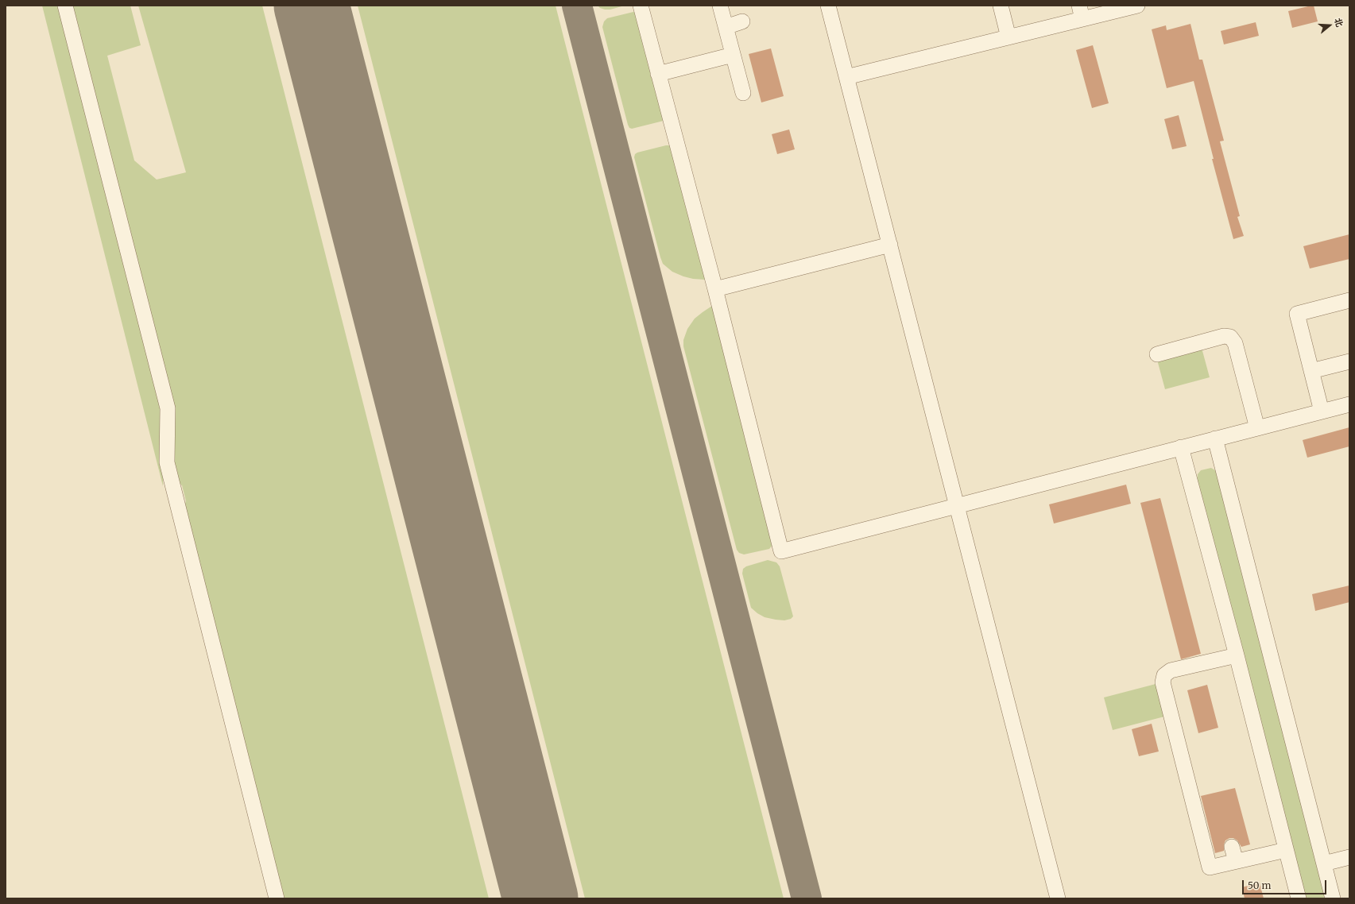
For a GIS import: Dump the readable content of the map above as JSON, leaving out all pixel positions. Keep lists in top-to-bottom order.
{
  "scale_bar": "50 m",
  "north": "right"
}
